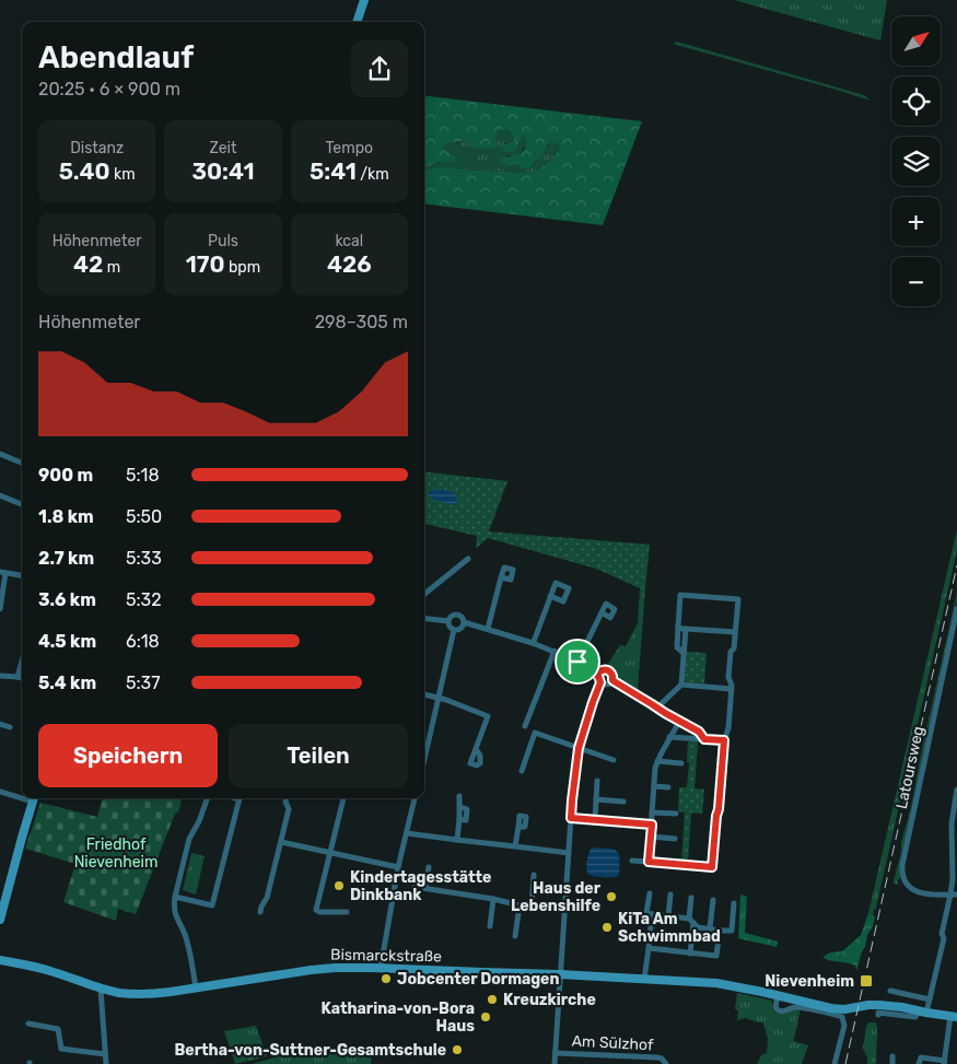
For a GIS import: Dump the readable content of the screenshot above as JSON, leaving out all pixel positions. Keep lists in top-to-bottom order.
{
  "streets": {
    "street": ["Latoursweg", "Bismarckstraße", "Am Sülzhof"]
  },
  "parks": ["Friedhof Nievenheim"],
  "places": {
    "other": [
      "Kindertagesstätte Dinkbank",
      "Haus der Lebenshilfe",
      "KiTa Am Schwimmbad",
      "Jobcenter Dormagen",
      "Kreuzkirche",
      "Katharina-von-Bora Haus",
      "Bertha-von-Suttner-Gesamtschule"
    ],
    "transit": ["Nievenheim"]
  },
  "north": "top right",
  "page": {
    "map_buttons": ["+", "−"],
    "heading": ["Abendlauf", "20:25 · 6 × 900 m"],
    "stats": [
      ["Distanz", "5.40 km"],
      ["Zeit", "30:41"],
      ["Tempo", "5:41 /km"],
      ["Höhenmeter", "42 m"],
      ["Puls", "170 bpm"],
      ["kcal", "426"]
    ],
    "chart": ["Höhenmeter", "298–305 m"],
    "list": [
      {
        "name": "900 m",
        "note": "5:18"
      },
      {
        "name": "1.8 km",
        "note": "5:50"
      },
      {
        "name": "2.7 km",
        "note": "5:33"
      },
      {
        "name": "3.6 km",
        "note": "5:32"
      },
      {
        "name": "4.5 km",
        "note": "6:18"
      },
      {
        "name": "5.4 km",
        "note": "5:37"
      }
    ],
    "buttons": ["Speichern", "Teilen"]
  }
}
